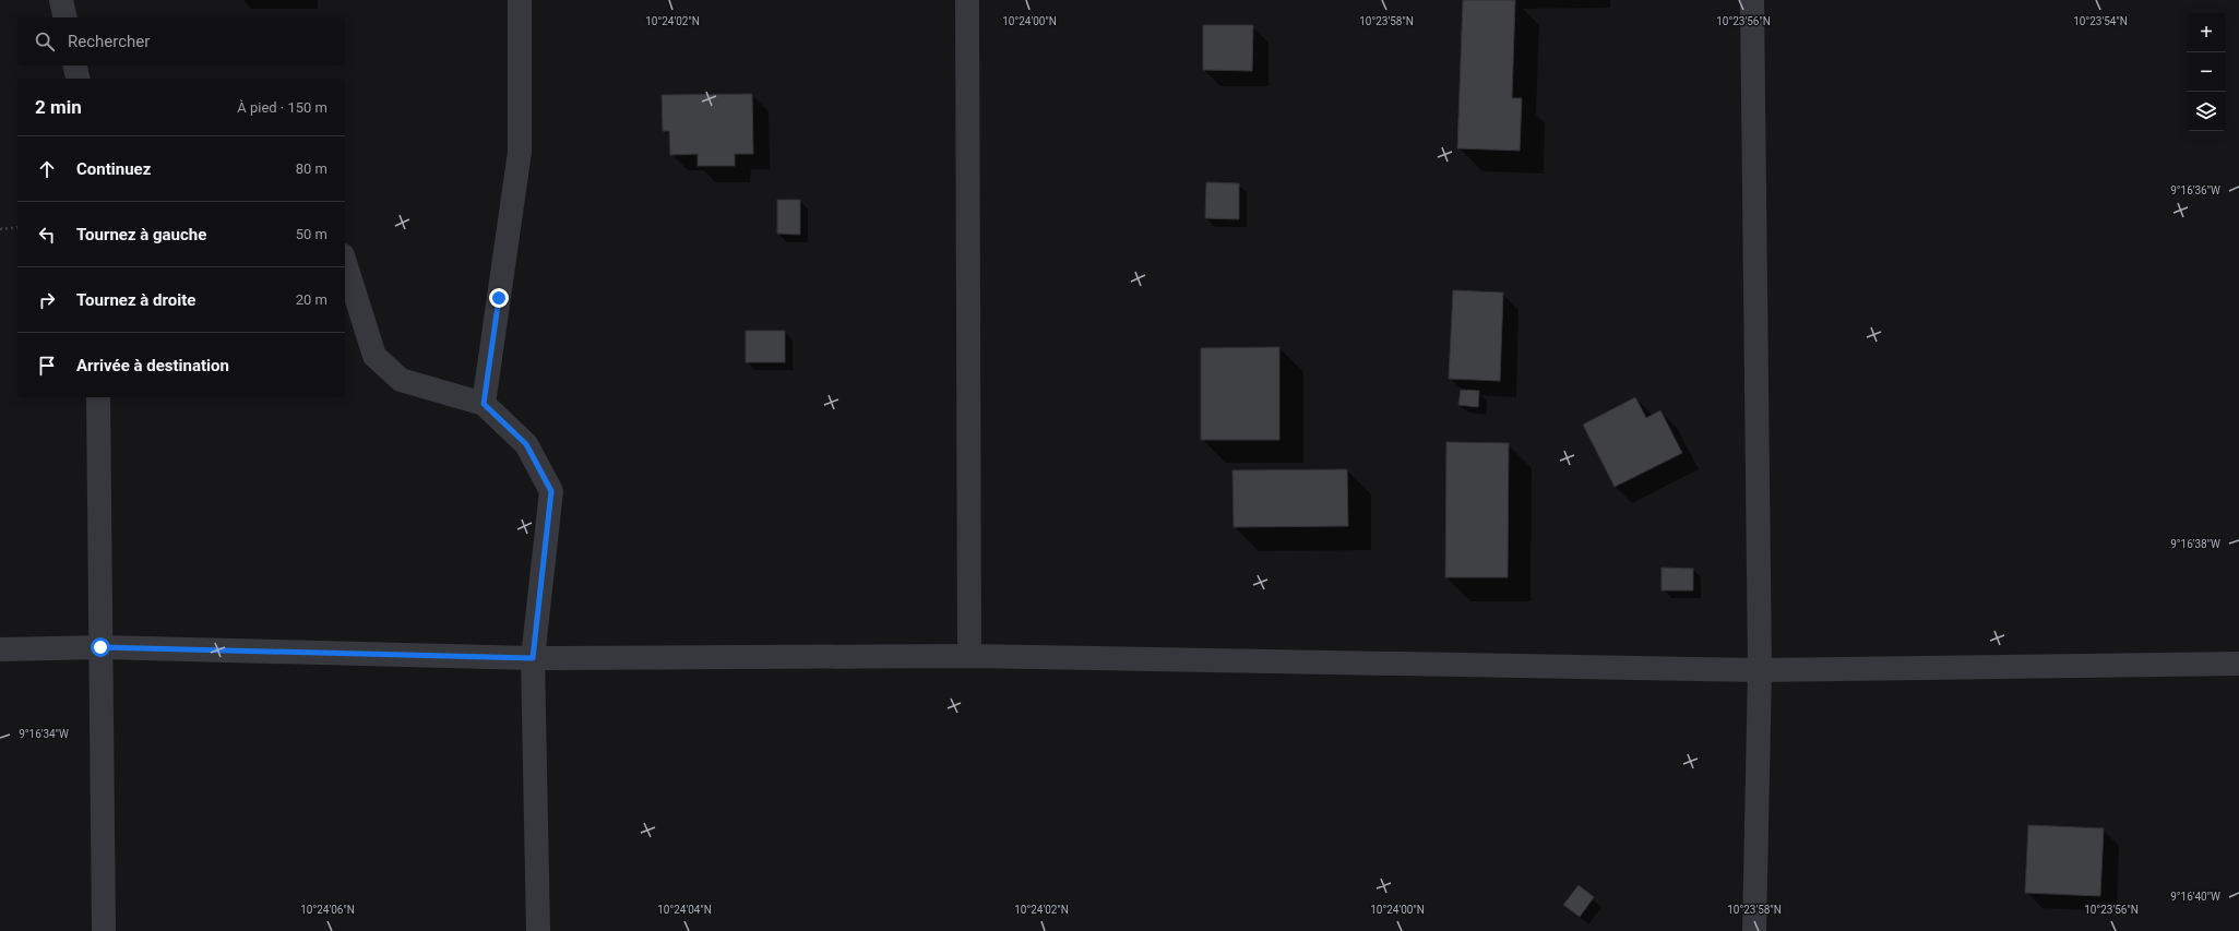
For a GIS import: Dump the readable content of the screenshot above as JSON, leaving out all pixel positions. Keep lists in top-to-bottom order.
{
  "page": {
    "map_buttons": ["+", "−"],
    "search": "Rechercher",
    "heading": ["2 min", "À pied · 150 m"],
    "list": [
      ["Continuez", "80 m"],
      ["Tournez à gauche", "50 m"],
      ["Tournez à droite", "20 m"],
      "Arrivée à destination"
    ]
  },
  "coordinates": [
    "10°24'02\"N",
    "10°24'00\"N",
    "10°23'58\"N",
    "10°23'56\"N",
    "10°23'54\"N",
    "9°16'36\"W",
    "9°16'38\"W",
    "9°16'34\"W",
    "9°16'40\"W",
    "10°24'06\"N",
    "10°24'04\"N"
  ]
}
